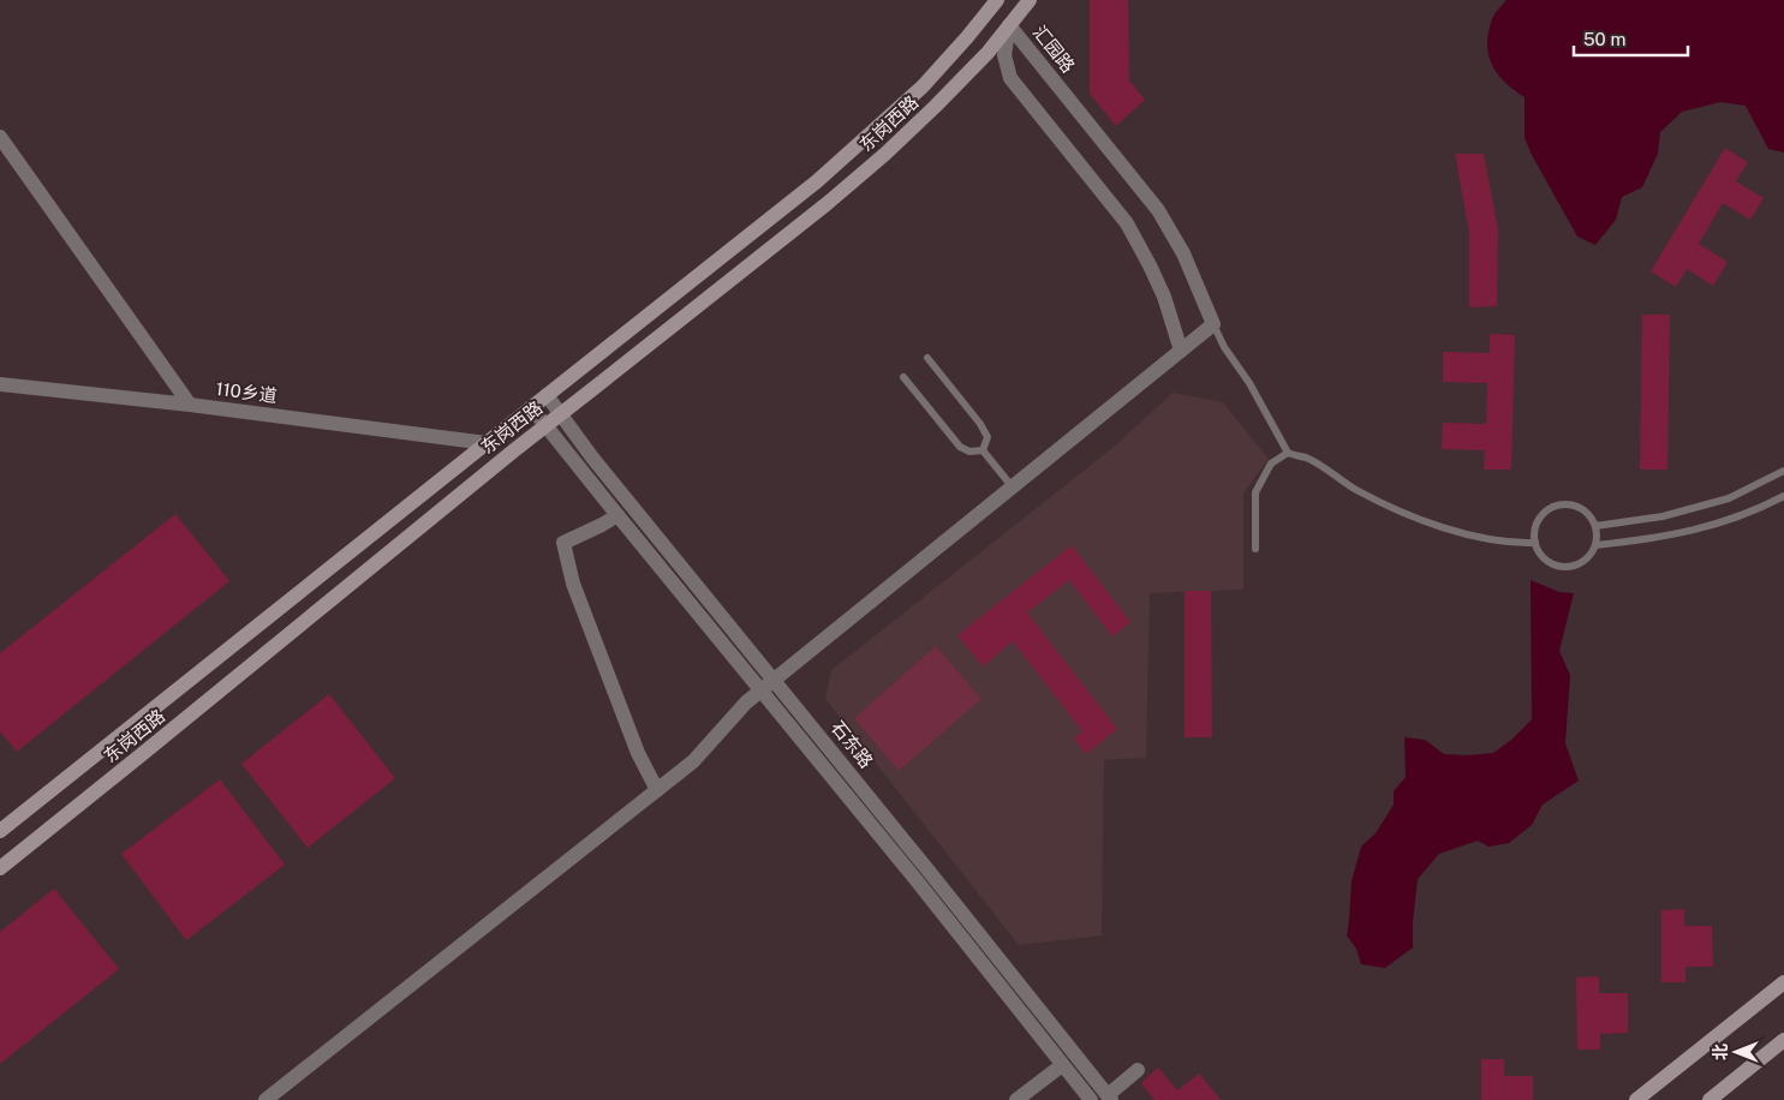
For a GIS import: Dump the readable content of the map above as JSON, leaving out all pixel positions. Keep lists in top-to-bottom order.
{
  "streets": {
    "main road": ["东岗西路"],
    "street": ["汇园路", "110乡道", "石东路"]
  },
  "crossings": [
    ["汇园路", "东岗西路"],
    ["东岗西路", "110乡道"],
    ["东岗西路", "石东路"]
  ],
  "scale_bar": "50 m",
  "north": "left"
}
